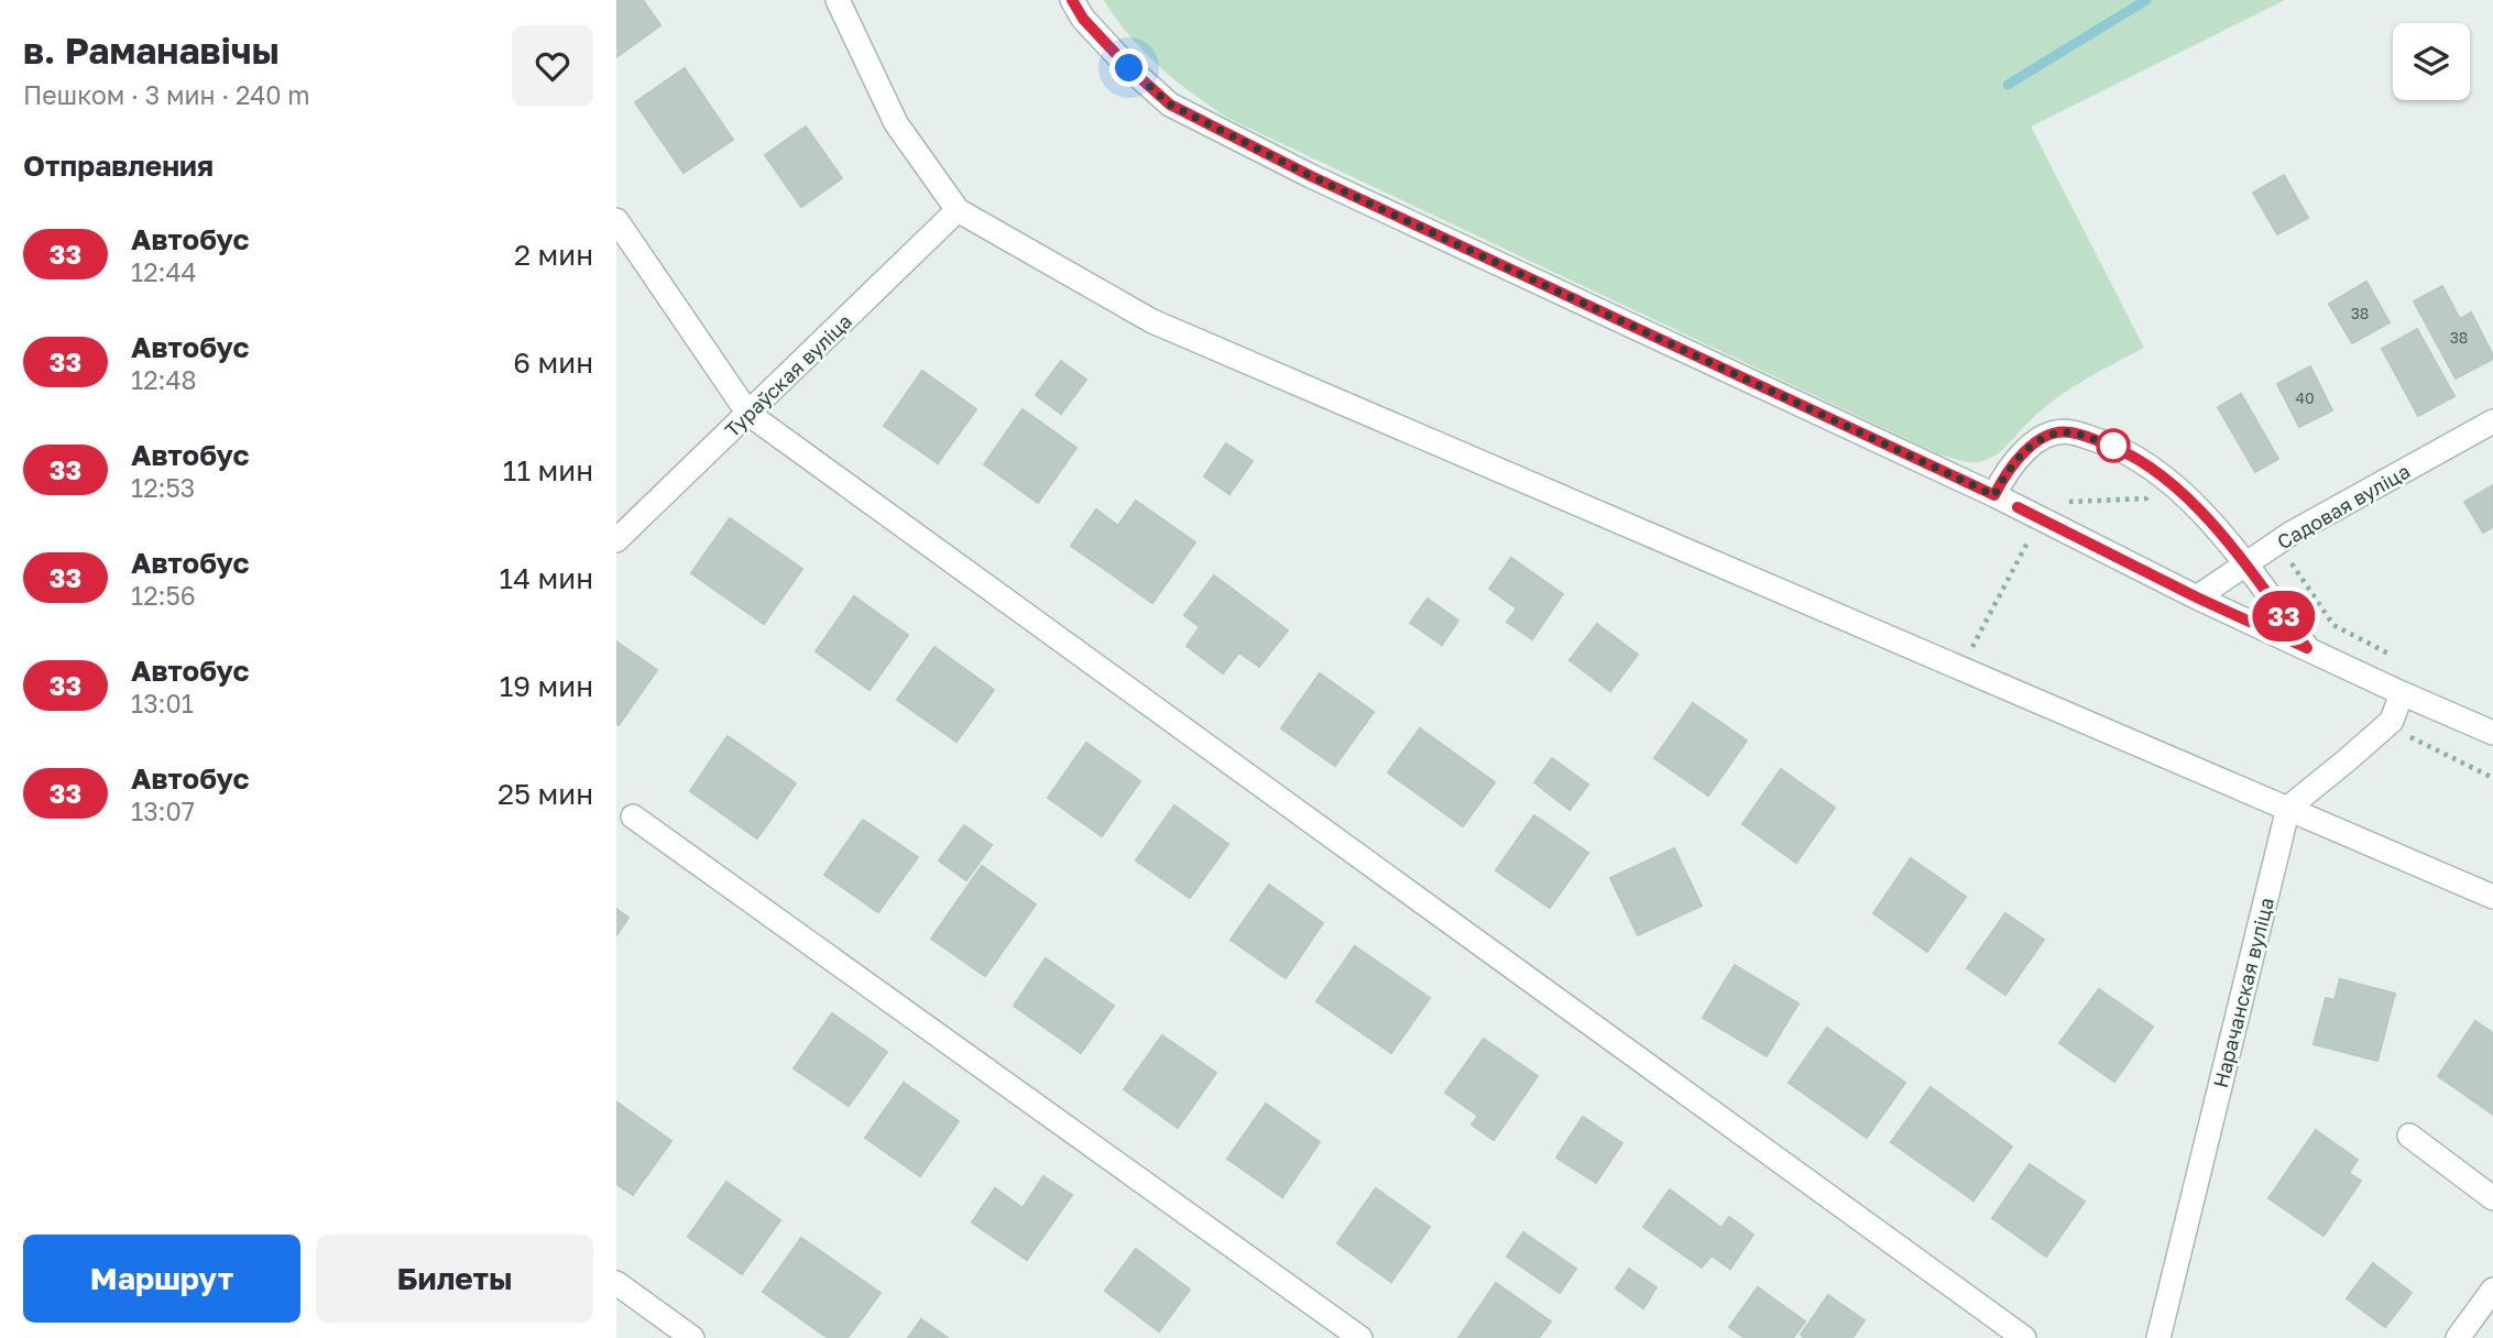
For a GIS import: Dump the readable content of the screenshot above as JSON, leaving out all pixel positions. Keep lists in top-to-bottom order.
{
  "streets": {
    "street": ["Тураўская вуліца", "Садовая вуліца", "Нарачанская вуліца"]
  },
  "lines": ["bus line 33"],
  "house_numbers": ["38", "38", "40"],
  "page": {
    "heading": [
      ["в. Раманавічы", "Пешком · 3 мин · 240 m"],
      "Отправления"
    ],
    "on_map": "33",
    "list": [
      {
        "mark": "33",
        "name": "Автобус",
        "note": "12:44",
        "value": "2 мин"
      },
      {
        "mark": "33",
        "name": "Автобус",
        "note": "12:48",
        "value": "6 мин"
      },
      {
        "mark": "33",
        "name": "Автобус",
        "note": "12:53",
        "value": "11 мин"
      },
      {
        "mark": "33",
        "name": "Автобус",
        "note": "12:56",
        "value": "14 мин"
      },
      {
        "mark": "33",
        "name": "Автобус",
        "note": "13:01",
        "value": "19 мин"
      },
      {
        "mark": "33",
        "name": "Автобус",
        "note": "13:07",
        "value": "25 мин"
      }
    ],
    "buttons": ["Маршрут", "Билеты"]
  }
}
